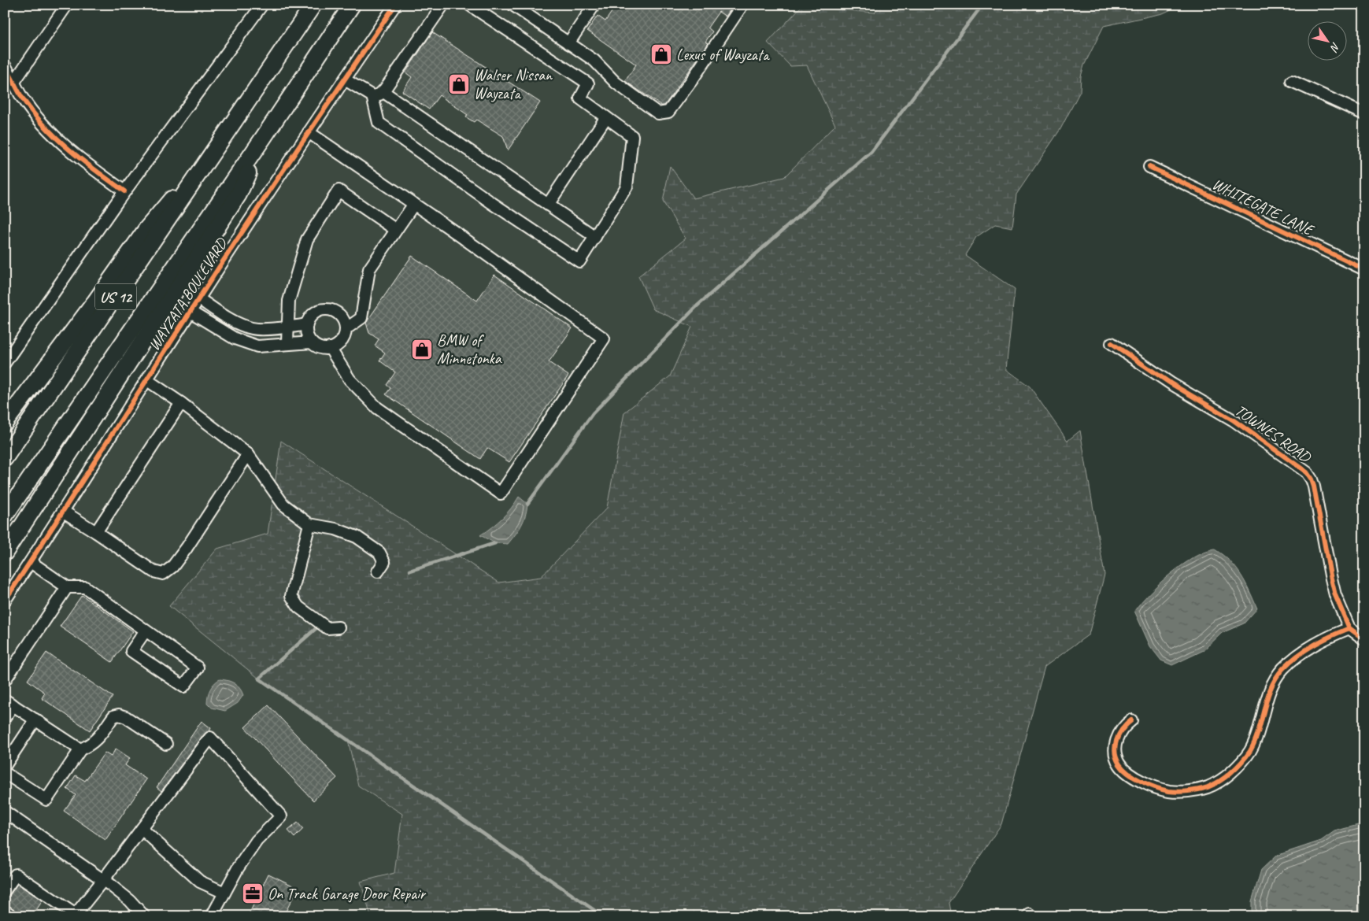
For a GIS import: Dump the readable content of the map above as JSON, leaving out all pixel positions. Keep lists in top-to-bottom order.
{
  "streets": {
    "highway": ["US 12"],
    "street": ["WHITEGATE LANE", "WAYZATA BOULEVARD", "TOWNES ROAD"]
  },
  "places": {
    "shop": ["Lexus of Wayzata", "Walser Nissan Wayzata", "BMW of Minnetonka"],
    "office": ["On Track Garage Door Repair"]
  },
  "north": "bottom right"
}
